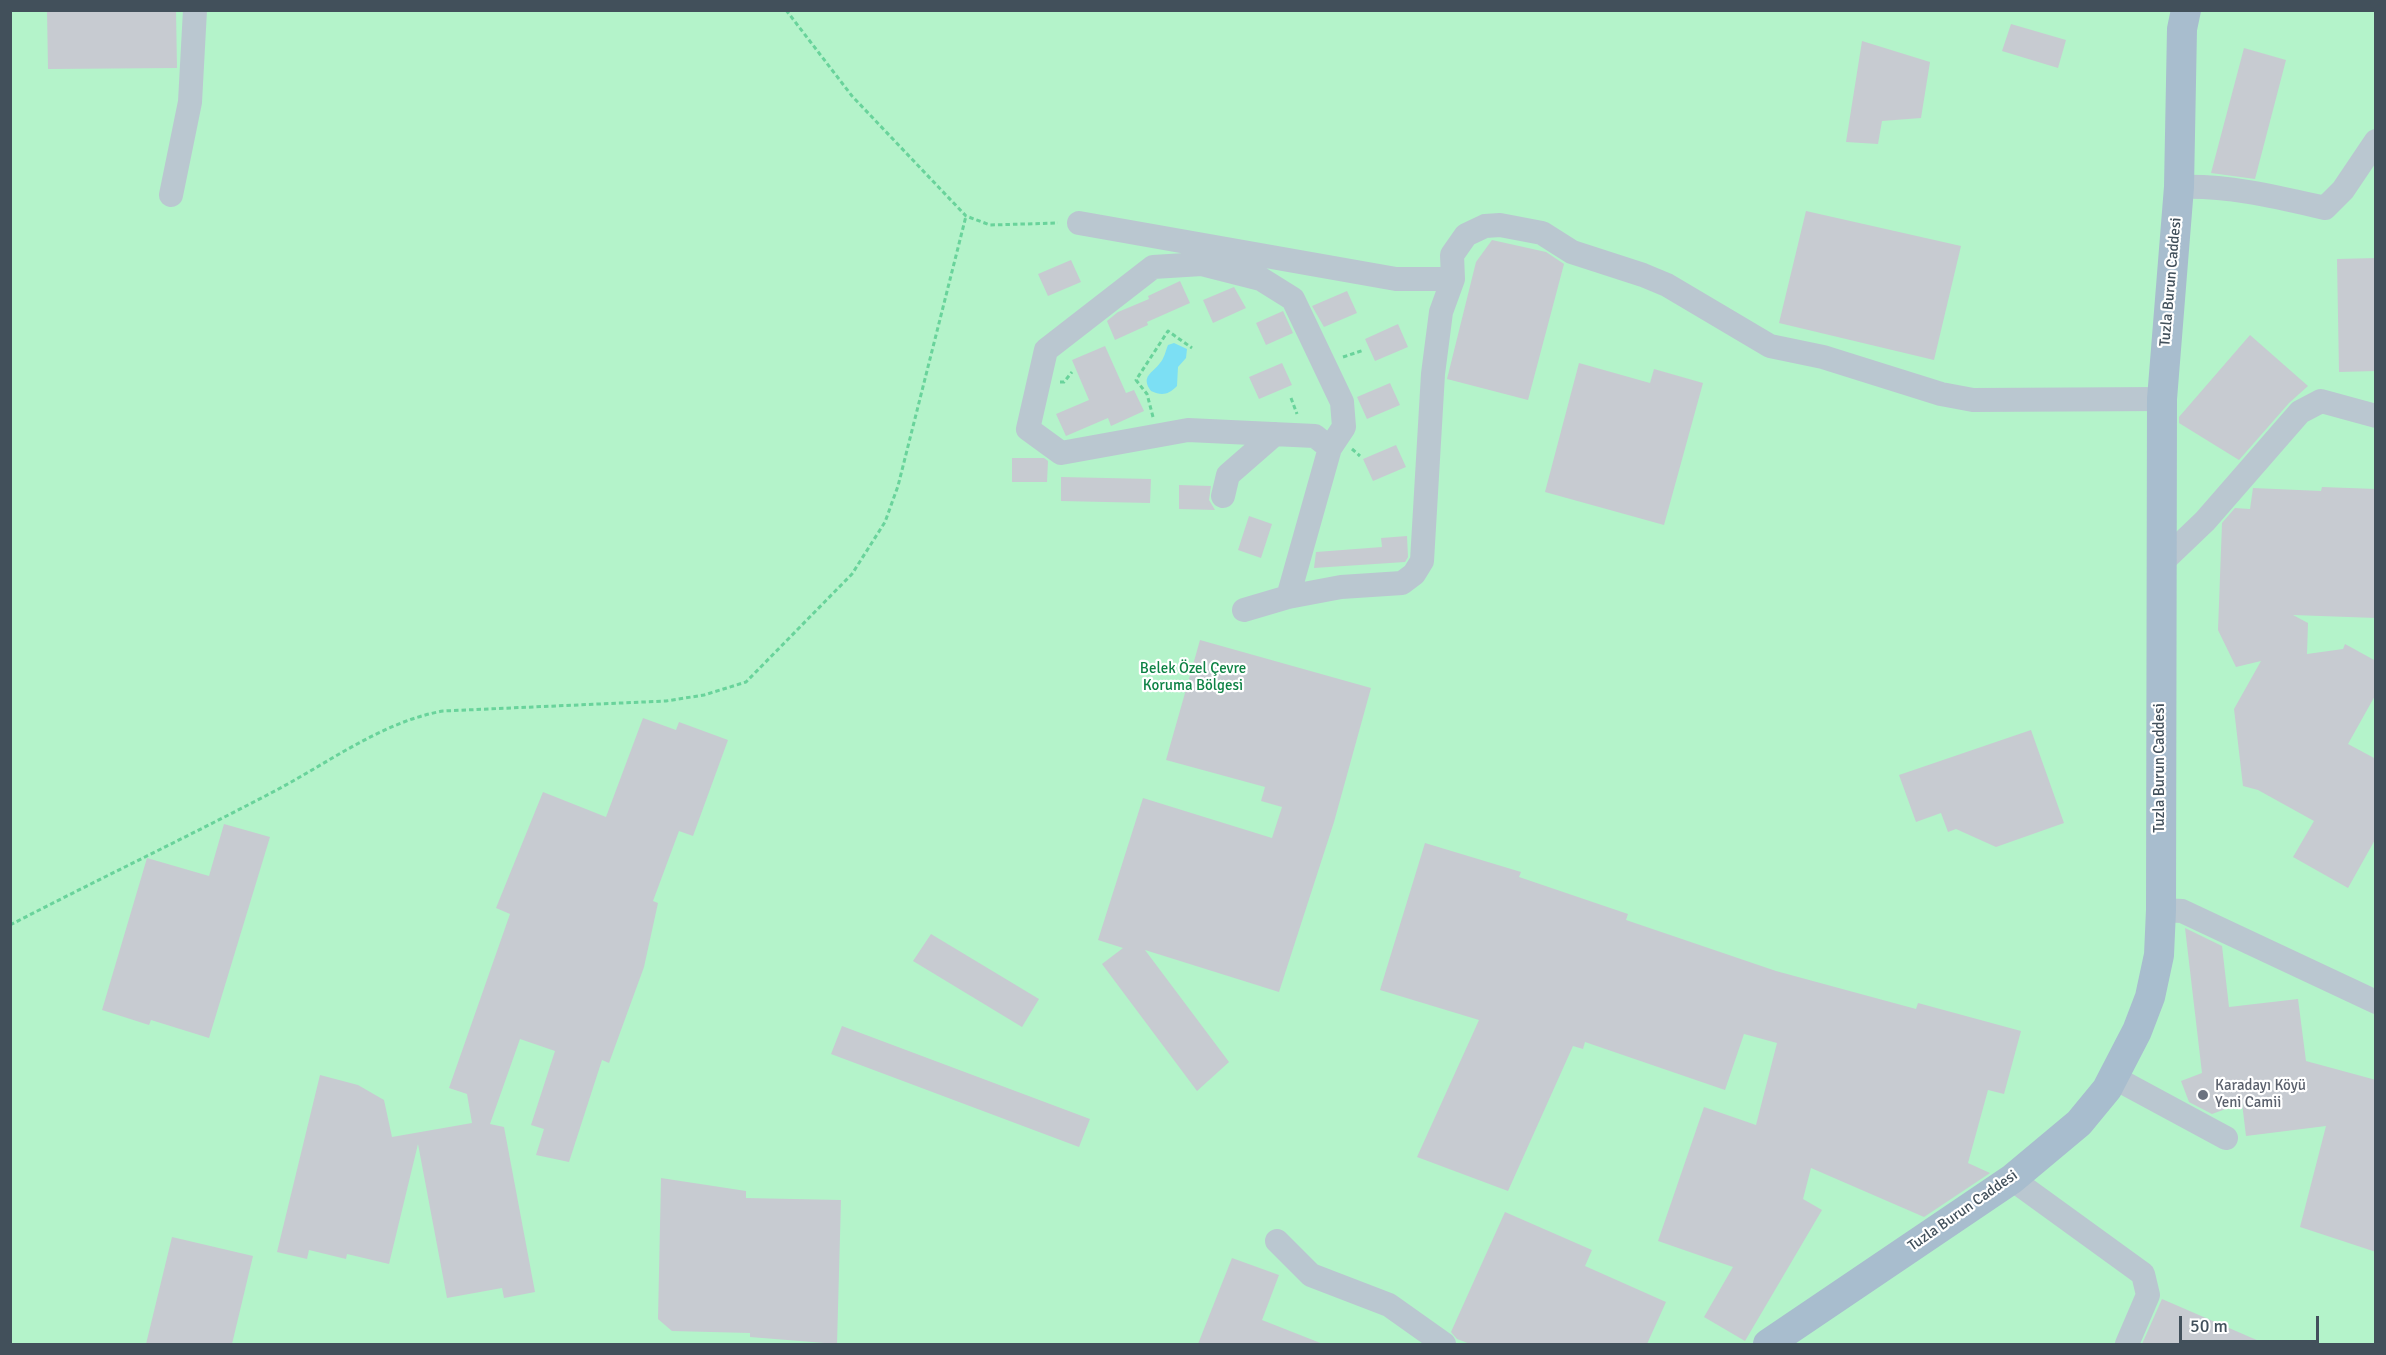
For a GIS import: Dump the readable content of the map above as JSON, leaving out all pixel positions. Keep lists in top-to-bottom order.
{
  "streets": {
    "main road": ["Tuzla Burun Caddesi"]
  },
  "parks": ["Belek Özel Çevre Koruma Bölgesi"],
  "places": ["Karadayı Köyü Yeni Camii"],
  "scale_bar": "50 m"
}
